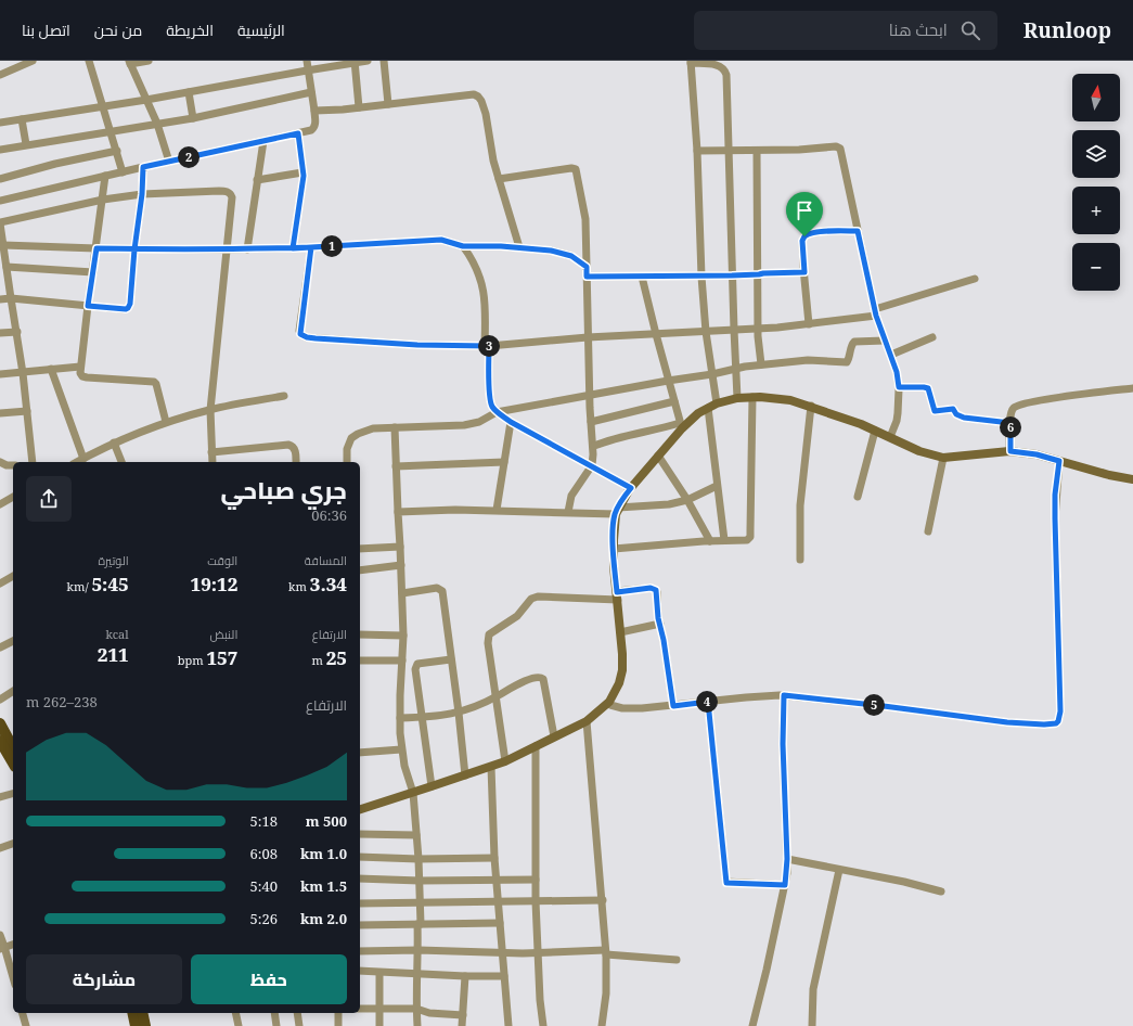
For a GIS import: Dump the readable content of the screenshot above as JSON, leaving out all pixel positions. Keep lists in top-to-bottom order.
{
  "north": "top",
  "page": {
    "header": "Runloop",
    "search": "ابحث هنا",
    "nav": [
      "الرئيسية",
      "الخريطة",
      "من نحن",
      "اتصل بنا"
    ],
    "map_buttons": ["+", "−"],
    "pins": [
      "2",
      "1",
      "3",
      "6",
      "4",
      "5"
    ],
    "heading": ["جري صباحي", "06:36"],
    "stats": [
      ["المسافة", "3.34 km"],
      ["الوقت", "19:12"],
      ["الوتيرة", "5:45 /km"],
      ["الارتفاع", "25 m"],
      ["النبض", "157 bpm"],
      ["kcal", "211"]
    ],
    "chart": ["الارتفاع", "238–262 m"],
    "list": [
      {
        "name": "500 m",
        "note": "5:18"
      },
      {
        "name": "1.0 km",
        "note": "6:08"
      },
      {
        "name": "1.5 km",
        "note": "5:40"
      },
      {
        "name": "2.0 km",
        "note": "5:26"
      }
    ],
    "buttons": ["حفظ", "مشاركة"]
  }
}
